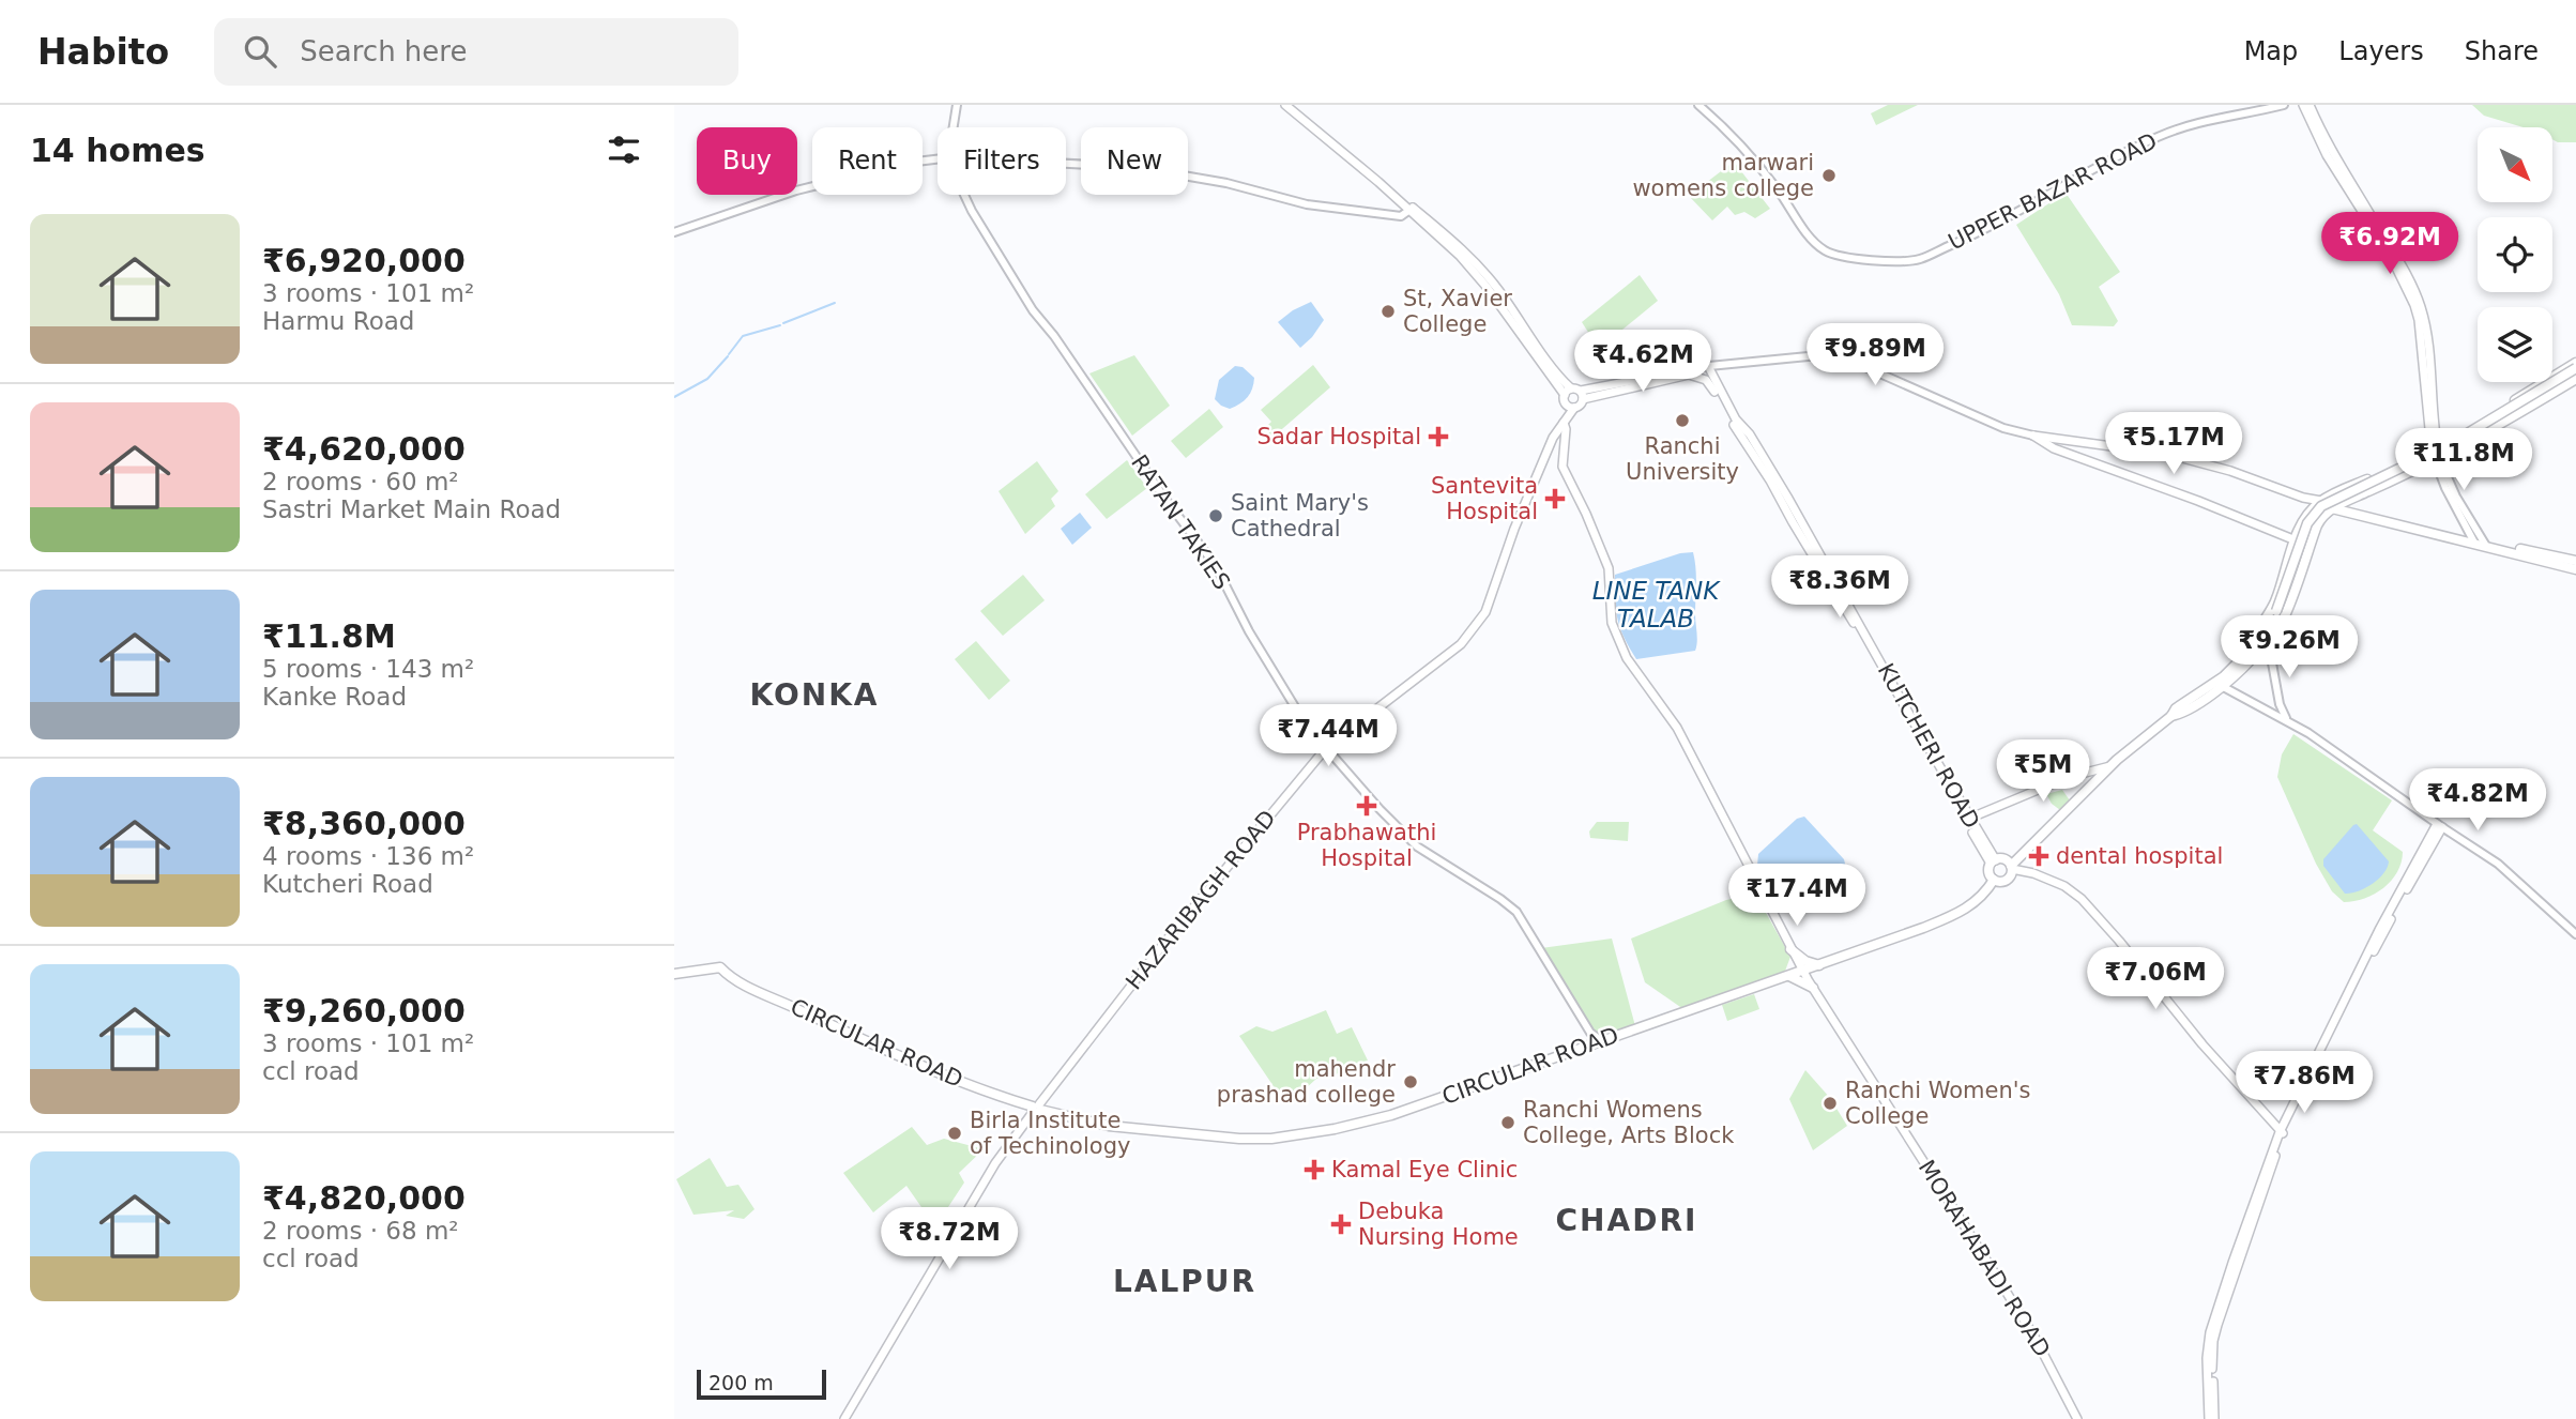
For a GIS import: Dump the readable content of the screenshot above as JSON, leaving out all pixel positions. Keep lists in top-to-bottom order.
{
  "streets": {
    "main road": [
      "KUTCHERI ROAD",
      "HAZARIBAGH ROAD",
      "CIRCULAR ROAD",
      "MORAHABADI ROAD"
    ],
    "street": ["UPPER BAZAR ROAD", "RATAN TAKIES"]
  },
  "crossings": [
    ["RATAN TAKIES", "HAZARIBAGH ROAD"],
    ["RATAN TAKIES", "CIRCULAR ROAD"],
    ["HAZARIBAGH ROAD", "CIRCULAR ROAD"],
    ["HAZARIBAGH ROAD", "MORAHABADI ROAD"],
    ["CIRCULAR ROAD", "MORAHABADI ROAD"]
  ],
  "districts": ["KONKA", "CHADRI", "LALPUR"],
  "water": ["LINE TANK TALAB"],
  "places": {
    "other": [
      "marwari womens college",
      "St, Xavier College",
      "Ranchi University",
      "Saint Mary's Cathedral",
      "mahendr prashad college",
      "Ranchi Women's College",
      "Ranchi Womens College, Arts Block",
      "Birla Institute of Techinology"
    ],
    "health": [
      "Sadar Hospital",
      "Santevita Hospital",
      "Prabhawathi Hospital",
      "dental hospital",
      "Kamal Eye Clinic",
      "Debuka Nursing Home"
    ]
  },
  "scale_bar": "200 m",
  "north": "bottom right",
  "page": {
    "header": "Habito",
    "search": "Search here",
    "nav": ["Map", "Layers", "Share"],
    "heading": "14 homes",
    "chip": [
      "Buy",
      "Rent",
      "Filters",
      "New"
    ],
    "list": [
      {
        "name": "₹6,920,000",
        "note": "3 rooms · 101 m² · Harmu Road"
      },
      {
        "name": "₹4,620,000",
        "note": "2 rooms · 60 m² · Sastri Market Main Road"
      },
      {
        "name": "₹11.8M",
        "note": "5 rooms · 143 m² · Kanke Road"
      },
      {
        "name": "₹8,360,000",
        "note": "4 rooms · 136 m² · Kutcheri Road"
      },
      {
        "name": "₹9,260,000",
        "note": "3 rooms · 101 m² · ccl road"
      },
      {
        "name": "₹4,820,000",
        "note": "2 rooms · 68 m² · ccl road"
      }
    ],
    "price": [
      "₹6.92M",
      "₹9.89M",
      "₹4.62M",
      "₹5.17M",
      "₹11.8M",
      "₹8.36M",
      "₹9.26M",
      "₹7.44M",
      "₹5M",
      "₹4.82M",
      "₹17.4M",
      "₹7.06M",
      "₹7.86M",
      "₹8.72M"
    ],
    "scale": "200 m"
  }
}
